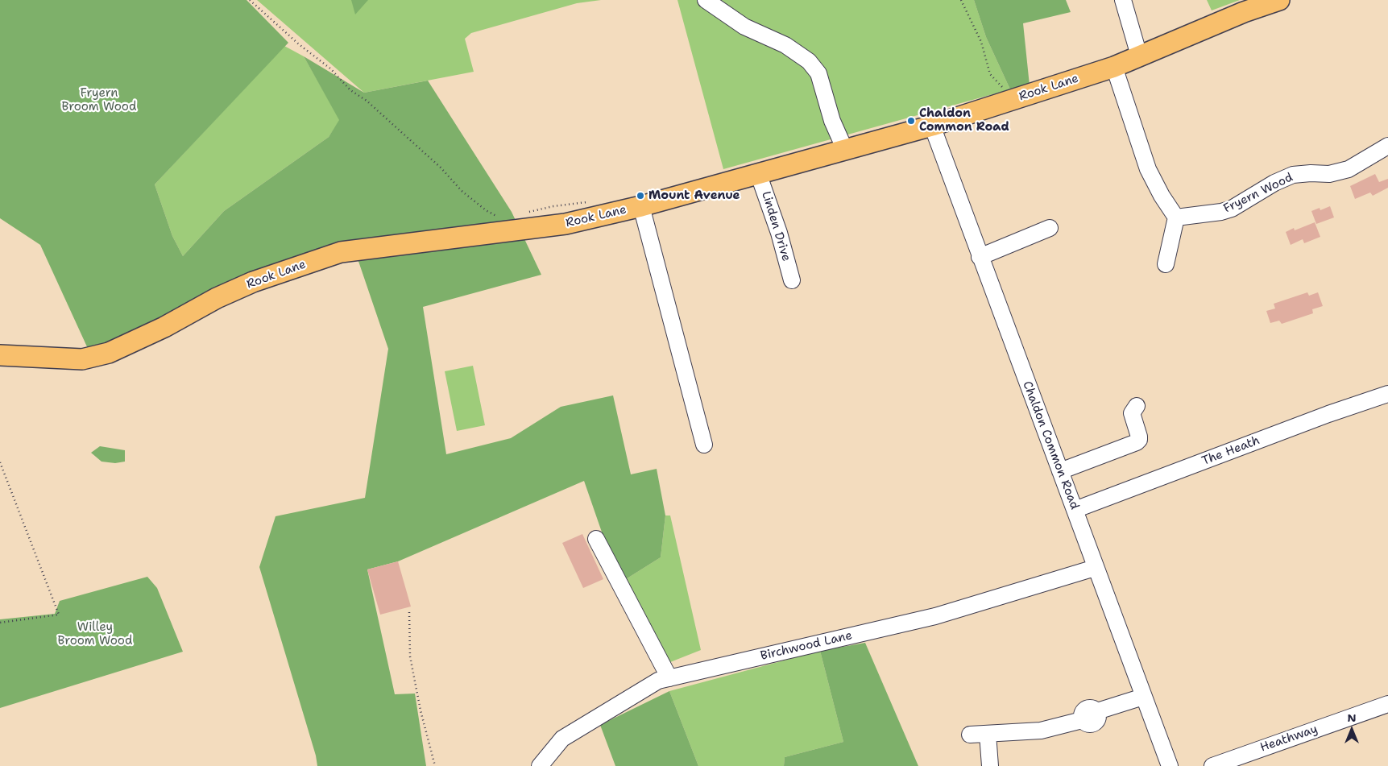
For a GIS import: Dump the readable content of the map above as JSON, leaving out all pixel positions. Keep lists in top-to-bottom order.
{
  "streets": {
    "main road": ["Rook Lane"],
    "street": [
      "Fryern Wood",
      "Linden Drive",
      "Chaldon Common Road",
      "The Heath",
      "Birchwood Lane",
      "Heathway"
    ]
  },
  "crossings": [
    ["Rook Lane", "Linden Drive"],
    ["Rook Lane", "Chaldon Common Road"],
    ["Chaldon Common Road", "The Heath"],
    ["Chaldon Common Road", "Birchwood Lane"]
  ],
  "parks": ["Fryern Broom Wood", "Willey Broom Wood"],
  "places": ["Chaldon Common Road", "Mount Avenue"],
  "north": "top"
}
